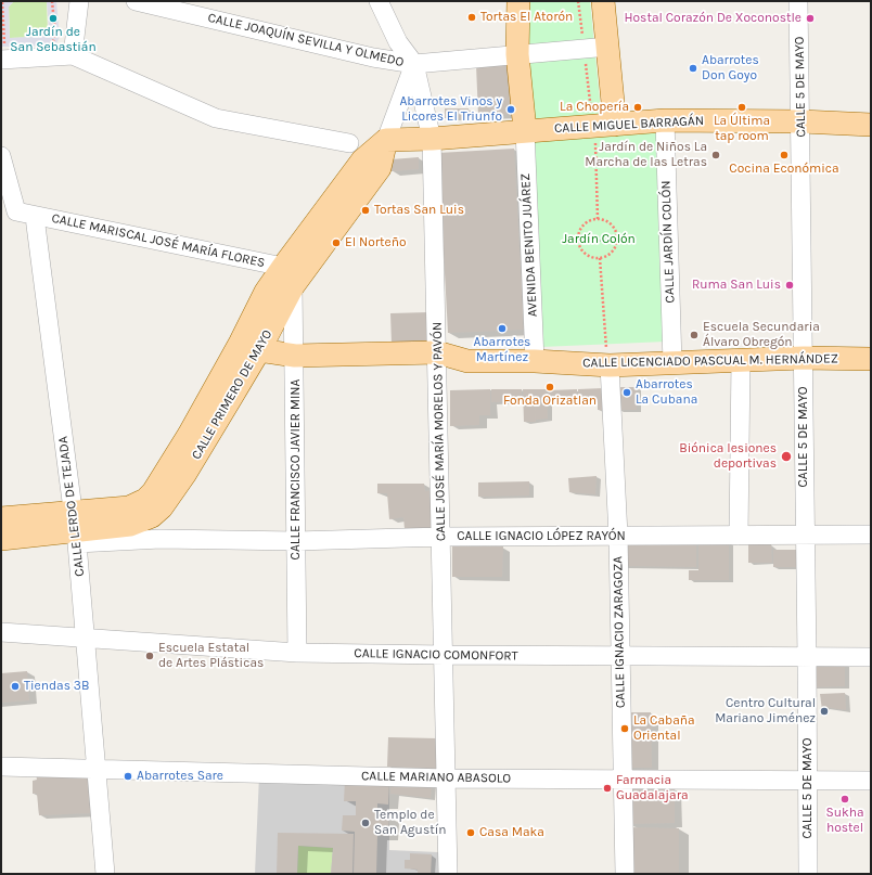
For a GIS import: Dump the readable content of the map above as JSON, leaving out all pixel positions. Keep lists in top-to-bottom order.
{
  "streets": {
    "main road": ["CALLE MIGUEL BARRAGÁN", "CALLE LICENCIADO PASCUAL M. HERNÁNDEZ", "CALLE PRIMERO DE MAYO"],
    "street": [
      "CALLE JOAQUÍN SEVILLA Y OLMEDO",
      "CALLE 5 DE MAYO",
      "CALLE MARISCAL JOSÉ MARÍA FLORES",
      "CALLE JARDÍN COLÓN",
      "AVENIDA BENITO JUÁREZ",
      "CALLE JOSÉ MARÍA MORELOS Y PAVÓN",
      "CALLE FRANCISCO JAVIER MINA",
      "CALLE LERDO DE TEJADA",
      "CALLE IGNACIO LÓPEZ RAYÓN",
      "CALLE IGNACIO ZARAGOZA",
      "CALLE IGNACIO COMONFORT",
      "CALLE MARIANO ABASOLO"
    ]
  },
  "crossings": [
    ["CALLE JOAQUÍN SEVILLA Y OLMEDO", "CALLE PRIMERO DE MAYO"],
    ["CALLE JOAQUÍN SEVILLA Y OLMEDO", "CALLE JOSÉ MARÍA MORELOS Y PAVÓN"],
    ["CALLE 5 DE MAYO", "CALLE MIGUEL BARRAGÁN"],
    ["CALLE 5 DE MAYO", "CALLE LICENCIADO PASCUAL M. HERNÁNDEZ"],
    ["CALLE 5 DE MAYO", "CALLE IGNACIO LÓPEZ RAYÓN"],
    ["CALLE 5 DE MAYO", "CALLE IGNACIO COMONFORT"],
    ["CALLE 5 DE MAYO", "CALLE MARIANO ABASOLO"],
    ["CALLE MIGUEL BARRAGÁN", "CALLE JARDÍN COLÓN"],
    ["CALLE MIGUEL BARRAGÁN", "AVENIDA BENITO JUÁREZ"],
    ["CALLE MIGUEL BARRAGÁN", "CALLE PRIMERO DE MAYO"],
    ["CALLE MIGUEL BARRAGÁN", "CALLE JOSÉ MARÍA MORELOS Y PAVÓN"],
    ["CALLE MARISCAL JOSÉ MARÍA FLORES", "CALLE PRIMERO DE MAYO"],
    ["CALLE MARISCAL JOSÉ MARÍA FLORES", "CALLE LERDO DE TEJADA"],
    ["CALLE JARDÍN COLÓN", "CALLE LICENCIADO PASCUAL M. HERNÁNDEZ"],
    ["AVENIDA BENITO JUÁREZ", "CALLE LICENCIADO PASCUAL M. HERNÁNDEZ"],
    ["CALLE LICENCIADO PASCUAL M. HERNÁNDEZ", "CALLE PRIMERO DE MAYO"],
    ["CALLE LICENCIADO PASCUAL M. HERNÁNDEZ", "CALLE JOSÉ MARÍA MORELOS Y PAVÓN"],
    ["CALLE LICENCIADO PASCUAL M. HERNÁNDEZ", "CALLE FRANCISCO JAVIER MINA"],
    ["CALLE LICENCIADO PASCUAL M. HERNÁNDEZ", "CALLE IGNACIO ZARAGOZA"],
    ["CALLE PRIMERO DE MAYO", "CALLE JOSÉ MARÍA MORELOS Y PAVÓN"],
    ["CALLE PRIMERO DE MAYO", "CALLE FRANCISCO JAVIER MINA"],
    ["CALLE PRIMERO DE MAYO", "CALLE LERDO DE TEJADA"],
    ["CALLE PRIMERO DE MAYO", "CALLE IGNACIO LÓPEZ RAYÓN"],
    ["CALLE JOSÉ MARÍA MORELOS Y PAVÓN", "CALLE IGNACIO LÓPEZ RAYÓN"],
    ["CALLE JOSÉ MARÍA MORELOS Y PAVÓN", "CALLE IGNACIO COMONFORT"],
    ["CALLE JOSÉ MARÍA MORELOS Y PAVÓN", "CALLE MARIANO ABASOLO"],
    ["CALLE FRANCISCO JAVIER MINA", "CALLE IGNACIO LÓPEZ RAYÓN"],
    ["CALLE FRANCISCO JAVIER MINA", "CALLE IGNACIO COMONFORT"],
    ["CALLE LERDO DE TEJADA", "CALLE IGNACIO LÓPEZ RAYÓN"],
    ["CALLE LERDO DE TEJADA", "CALLE IGNACIO COMONFORT"],
    ["CALLE LERDO DE TEJADA", "CALLE MARIANO ABASOLO"],
    ["CALLE IGNACIO LÓPEZ RAYÓN", "CALLE IGNACIO ZARAGOZA"],
    ["CALLE IGNACIO ZARAGOZA", "CALLE IGNACIO COMONFORT"],
    ["CALLE IGNACIO ZARAGOZA", "CALLE MARIANO ABASOLO"]
  ],
  "parks": ["Jardín Colón"],
  "places": [
    "Tortas El Atorón",
    "Jardín de San Sebastián",
    "Hostal Corazón De Xoconostle",
    "Abarrotes Don Goyo",
    "La Chopería",
    "La Última tap room",
    "Abarrotes Vinos y Licores El Triunfo",
    "Jardín de Niños La Marcha de las Letras",
    "Cocina Económica",
    "Tortas San Luis",
    "El Norteño",
    "Ruma San Luis",
    "Abarrotes Martínez",
    "Escuela Secundaria Álvaro Obregón",
    "Fonda Orizatlan",
    "Abarrotes La Cubana",
    "Biónica lesiones deportivas",
    "Escuela Estatal de Artes Plásticas",
    "Tiendas 3B",
    "Centro Cultural Mariano Jiménez",
    "La Cabaña Oriental",
    "Abarrotes Sare",
    "Farmacia Guadalajara",
    "Sukha hostel",
    "Templo de San Agustín",
    "Casa Maka"
  ]
}
